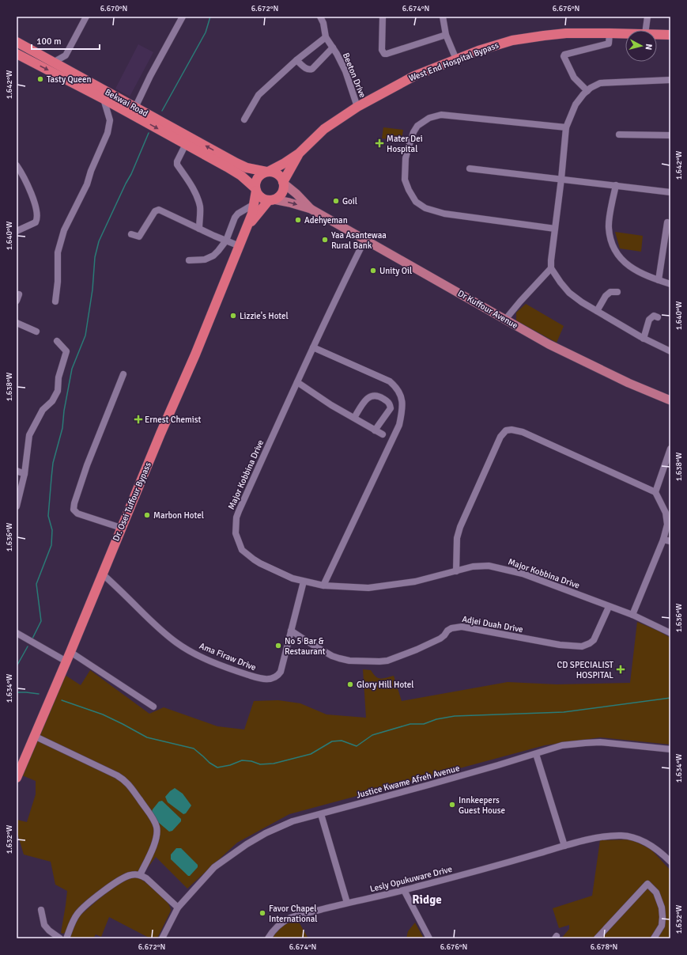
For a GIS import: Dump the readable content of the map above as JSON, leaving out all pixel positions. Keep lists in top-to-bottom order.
{
  "streets": {
    "highway": ["West End Hospital Bypass", "Bekwai Road", "Dr. Osei Tuffour Bypass"],
    "main road": ["Dr Kuffour Avenue"],
    "street": [
      "Beeton Drive",
      "Major Kobbina Drive",
      "Adjei Duah Drive",
      "Ama Firaw Drive",
      "Justice Kwame Afreh Avenue",
      "Lesly Opukuware Drive"
    ]
  },
  "crossings": [
    ["West End Hospital Bypass", "Beeton Drive"],
    ["West End Hospital Bypass", "Bekwai Road"],
    ["West End Hospital Bypass", "Dr. Osei Tuffour Bypass"],
    ["Bekwai Road", "Dr. Osei Tuffour Bypass"],
    ["Dr Kuffour Avenue", "Major Kobbina Drive"],
    ["Major Kobbina Drive", "Adjei Duah Drive"],
    ["Major Kobbina Drive", "Ama Firaw Drive"],
    ["Dr. Osei Tuffour Bypass", "Ama Firaw Drive"],
    ["Adjei Duah Drive", "Ama Firaw Drive"]
  ],
  "districts": ["Ridge"],
  "places": {
    "other": [
      "Tasty Queen",
      "Goil",
      "Adehyeman",
      "Yaa Asantewaa Rural Bank",
      "Unity Oil",
      "Lizzie's Hotel",
      "Marbon Hotel",
      "No 5 Bar & Restaurant",
      "Glory Hill Hotel",
      "Innkeepers Guest House",
      "Favor Chapel International"
    ],
    "health": ["Mater Dei Hospital", "Ernest Chemist", "CD SPECIALIST HOSPITAL"]
  },
  "scale_bar": "100 m",
  "north": "right",
  "coordinates": [
    "6.670°N",
    "6.672°N",
    "6.674°N",
    "6.676°N",
    "1.642°W",
    "1.640°W",
    "1.638°W",
    "1.636°W",
    "1.634°W",
    "1.632°W",
    "6.678°N"
  ]
}
